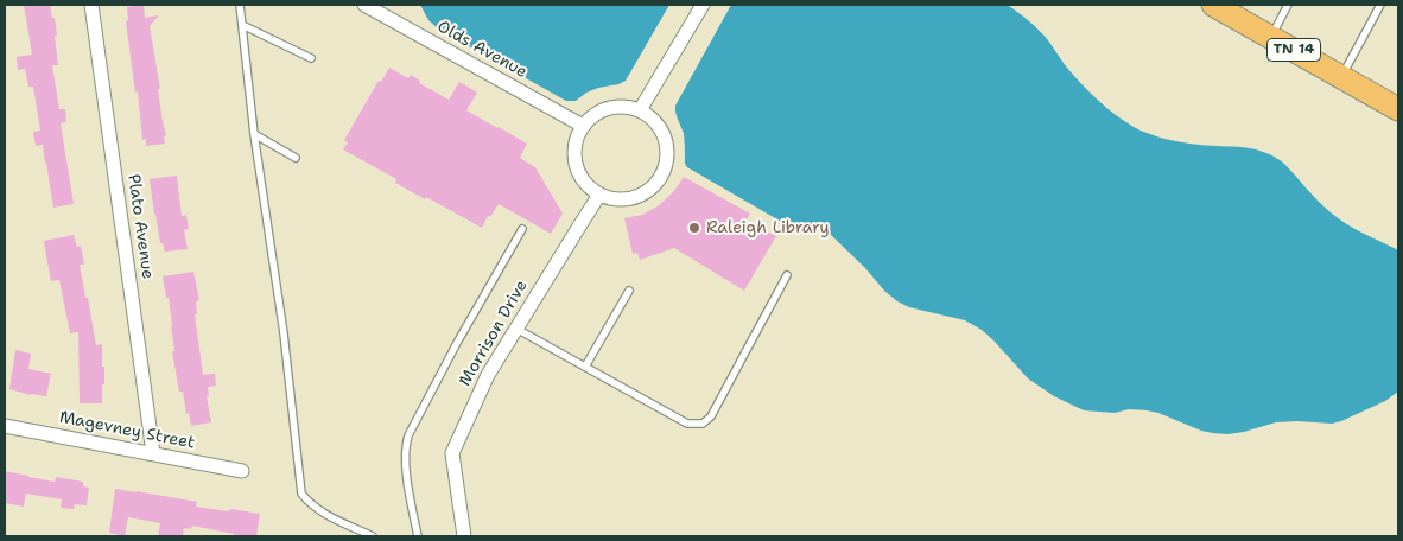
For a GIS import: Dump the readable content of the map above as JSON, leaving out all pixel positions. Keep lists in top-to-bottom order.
{
  "streets": {
    "main road": ["TN 14"],
    "street": [
      "Olds Avenue",
      "Plato Avenue",
      "Morrison Drive",
      "Magevney Street"
    ]
  },
  "crossings": [
    ["Olds Avenue", "Morrison Drive"],
    ["Plato Avenue", "Magevney Street"]
  ],
  "places": ["Raleigh Library"]
}
